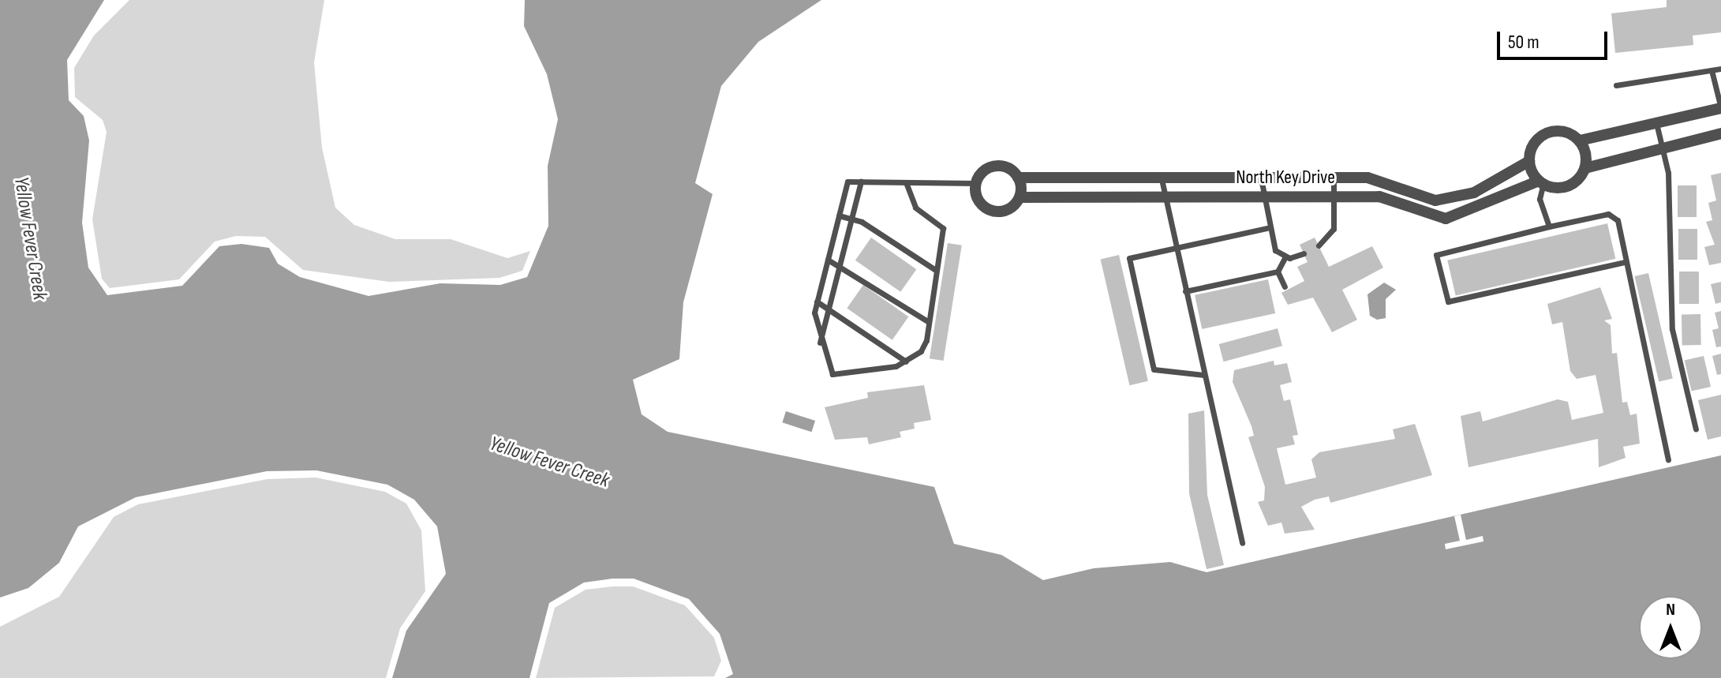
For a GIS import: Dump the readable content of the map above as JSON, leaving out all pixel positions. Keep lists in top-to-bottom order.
{
  "streets": {
    "street": ["North Key Drive"]
  },
  "water": ["Yellow Fever Creek"],
  "scale_bar": "50 m",
  "north": "top"
}
